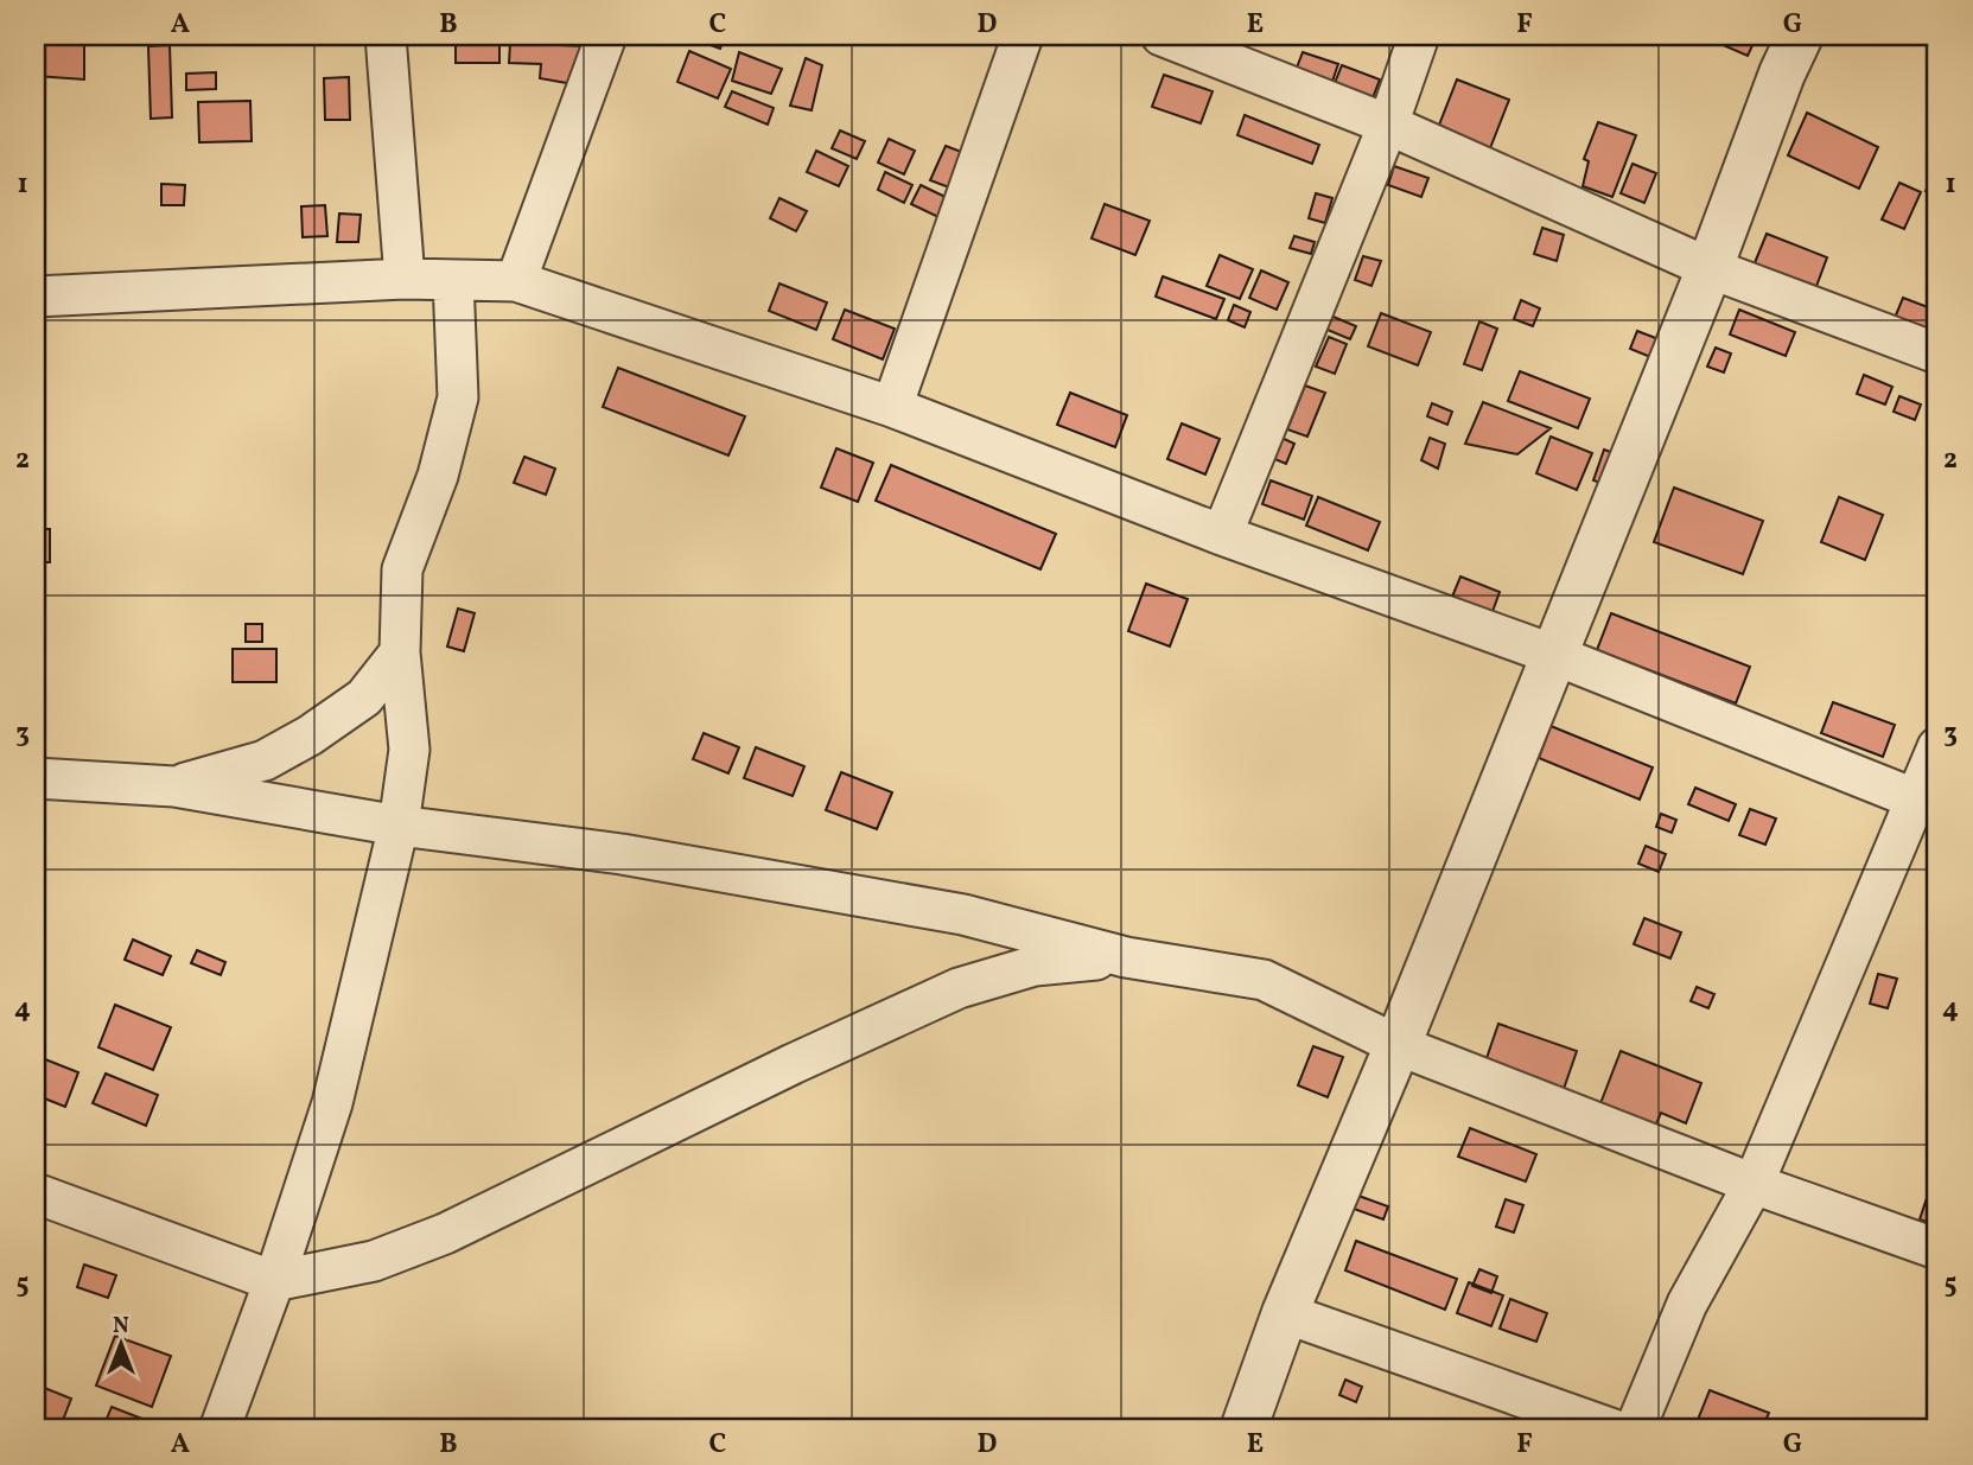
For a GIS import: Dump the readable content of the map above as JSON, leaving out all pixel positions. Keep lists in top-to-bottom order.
{
  "north": "top",
  "grid": {
    "columns": [
      "A",
      "B",
      "C",
      "D",
      "E",
      "F",
      "G"
    ],
    "rows": [
      "1",
      "2",
      "3",
      "4",
      "5"
    ]
  }
}
